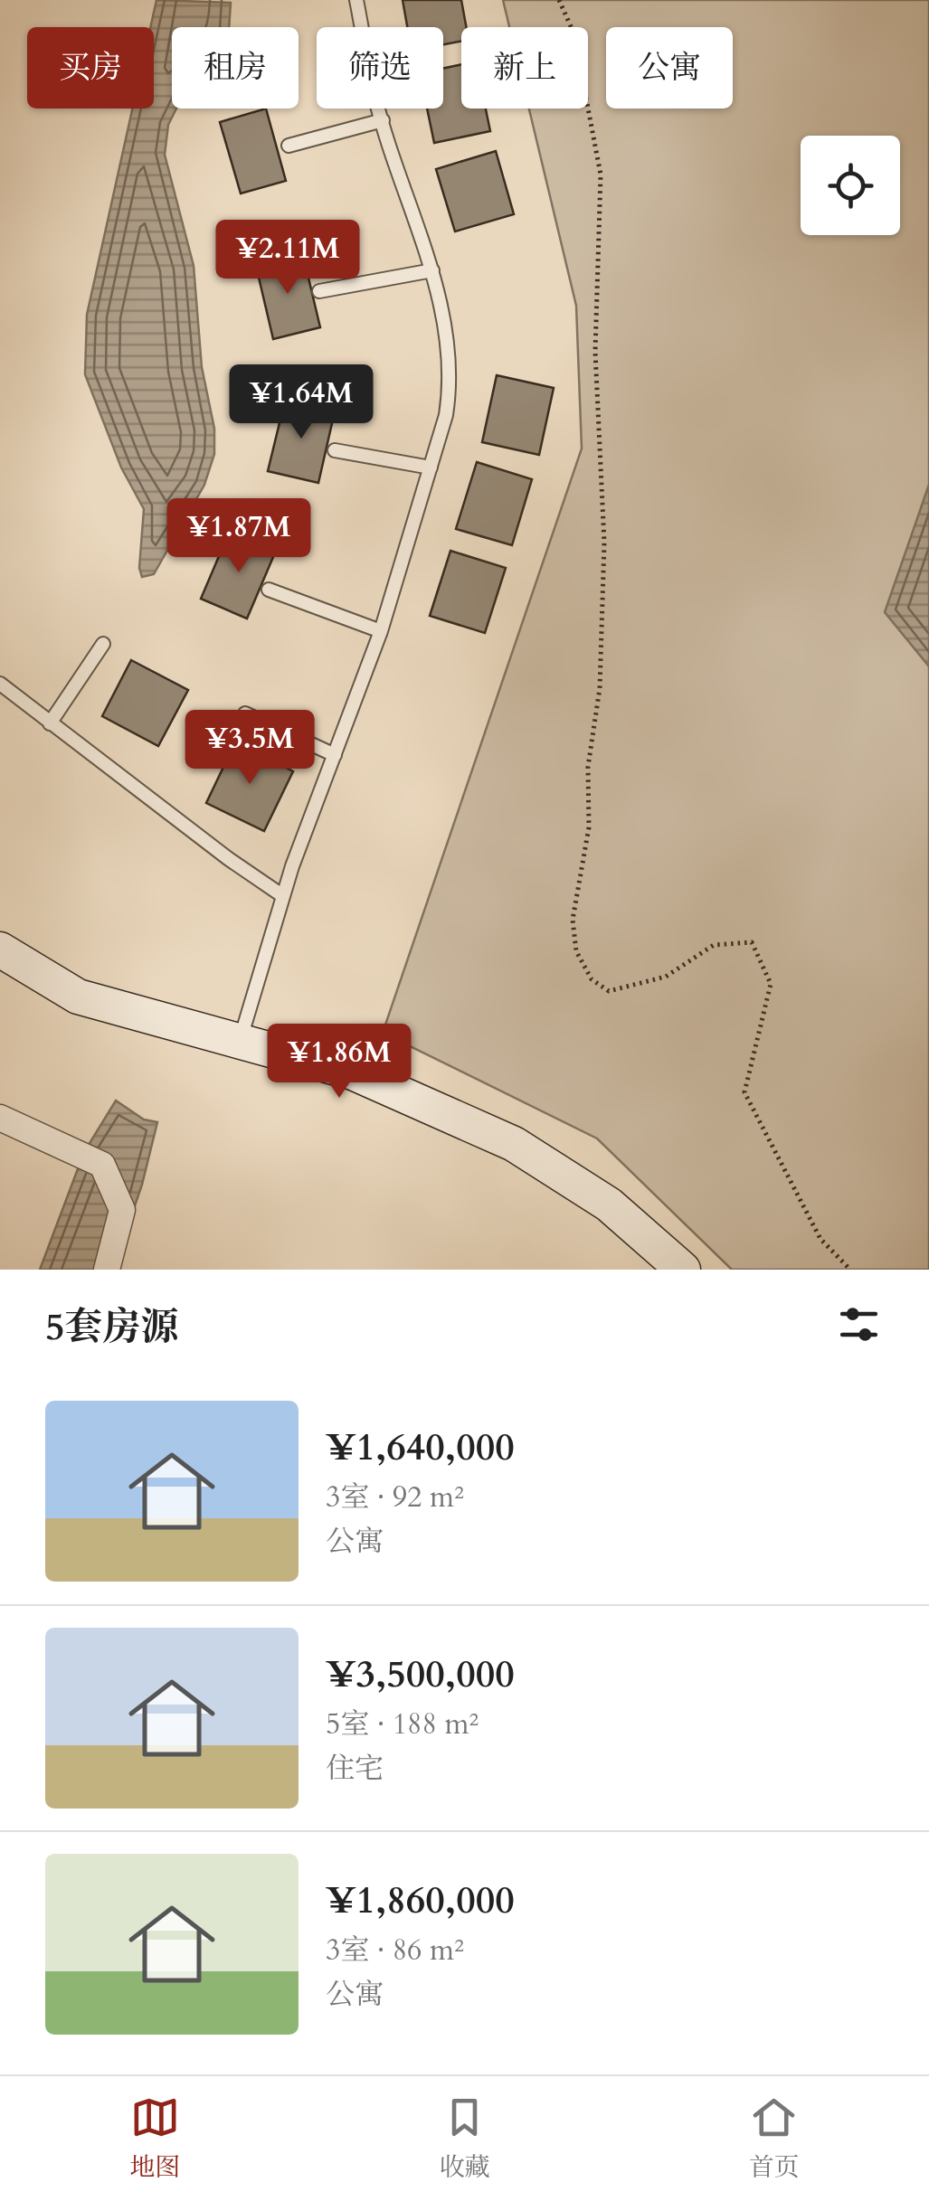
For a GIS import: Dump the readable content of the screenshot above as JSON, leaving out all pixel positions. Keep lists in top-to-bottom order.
{
  "page": {
    "chip": [
      "买房",
      "租房",
      "筛选",
      "新上",
      "公寓"
    ],
    "price": [
      "¥2.11M",
      "¥1.64M",
      "¥1.87M",
      "¥3.5M",
      "¥1.86M"
    ],
    "heading": "5套房源",
    "list": [
      {
        "name": "¥1,640,000",
        "note": "3室 · 92 m² · 公寓"
      },
      {
        "name": "¥3,500,000",
        "note": "5室 · 188 m² · 住宅"
      },
      {
        "name": "¥1,860,000",
        "note": "3室 · 86 m² · 公寓"
      }
    ],
    "tabs": ["地图", "收藏", "首页"]
  }
}
